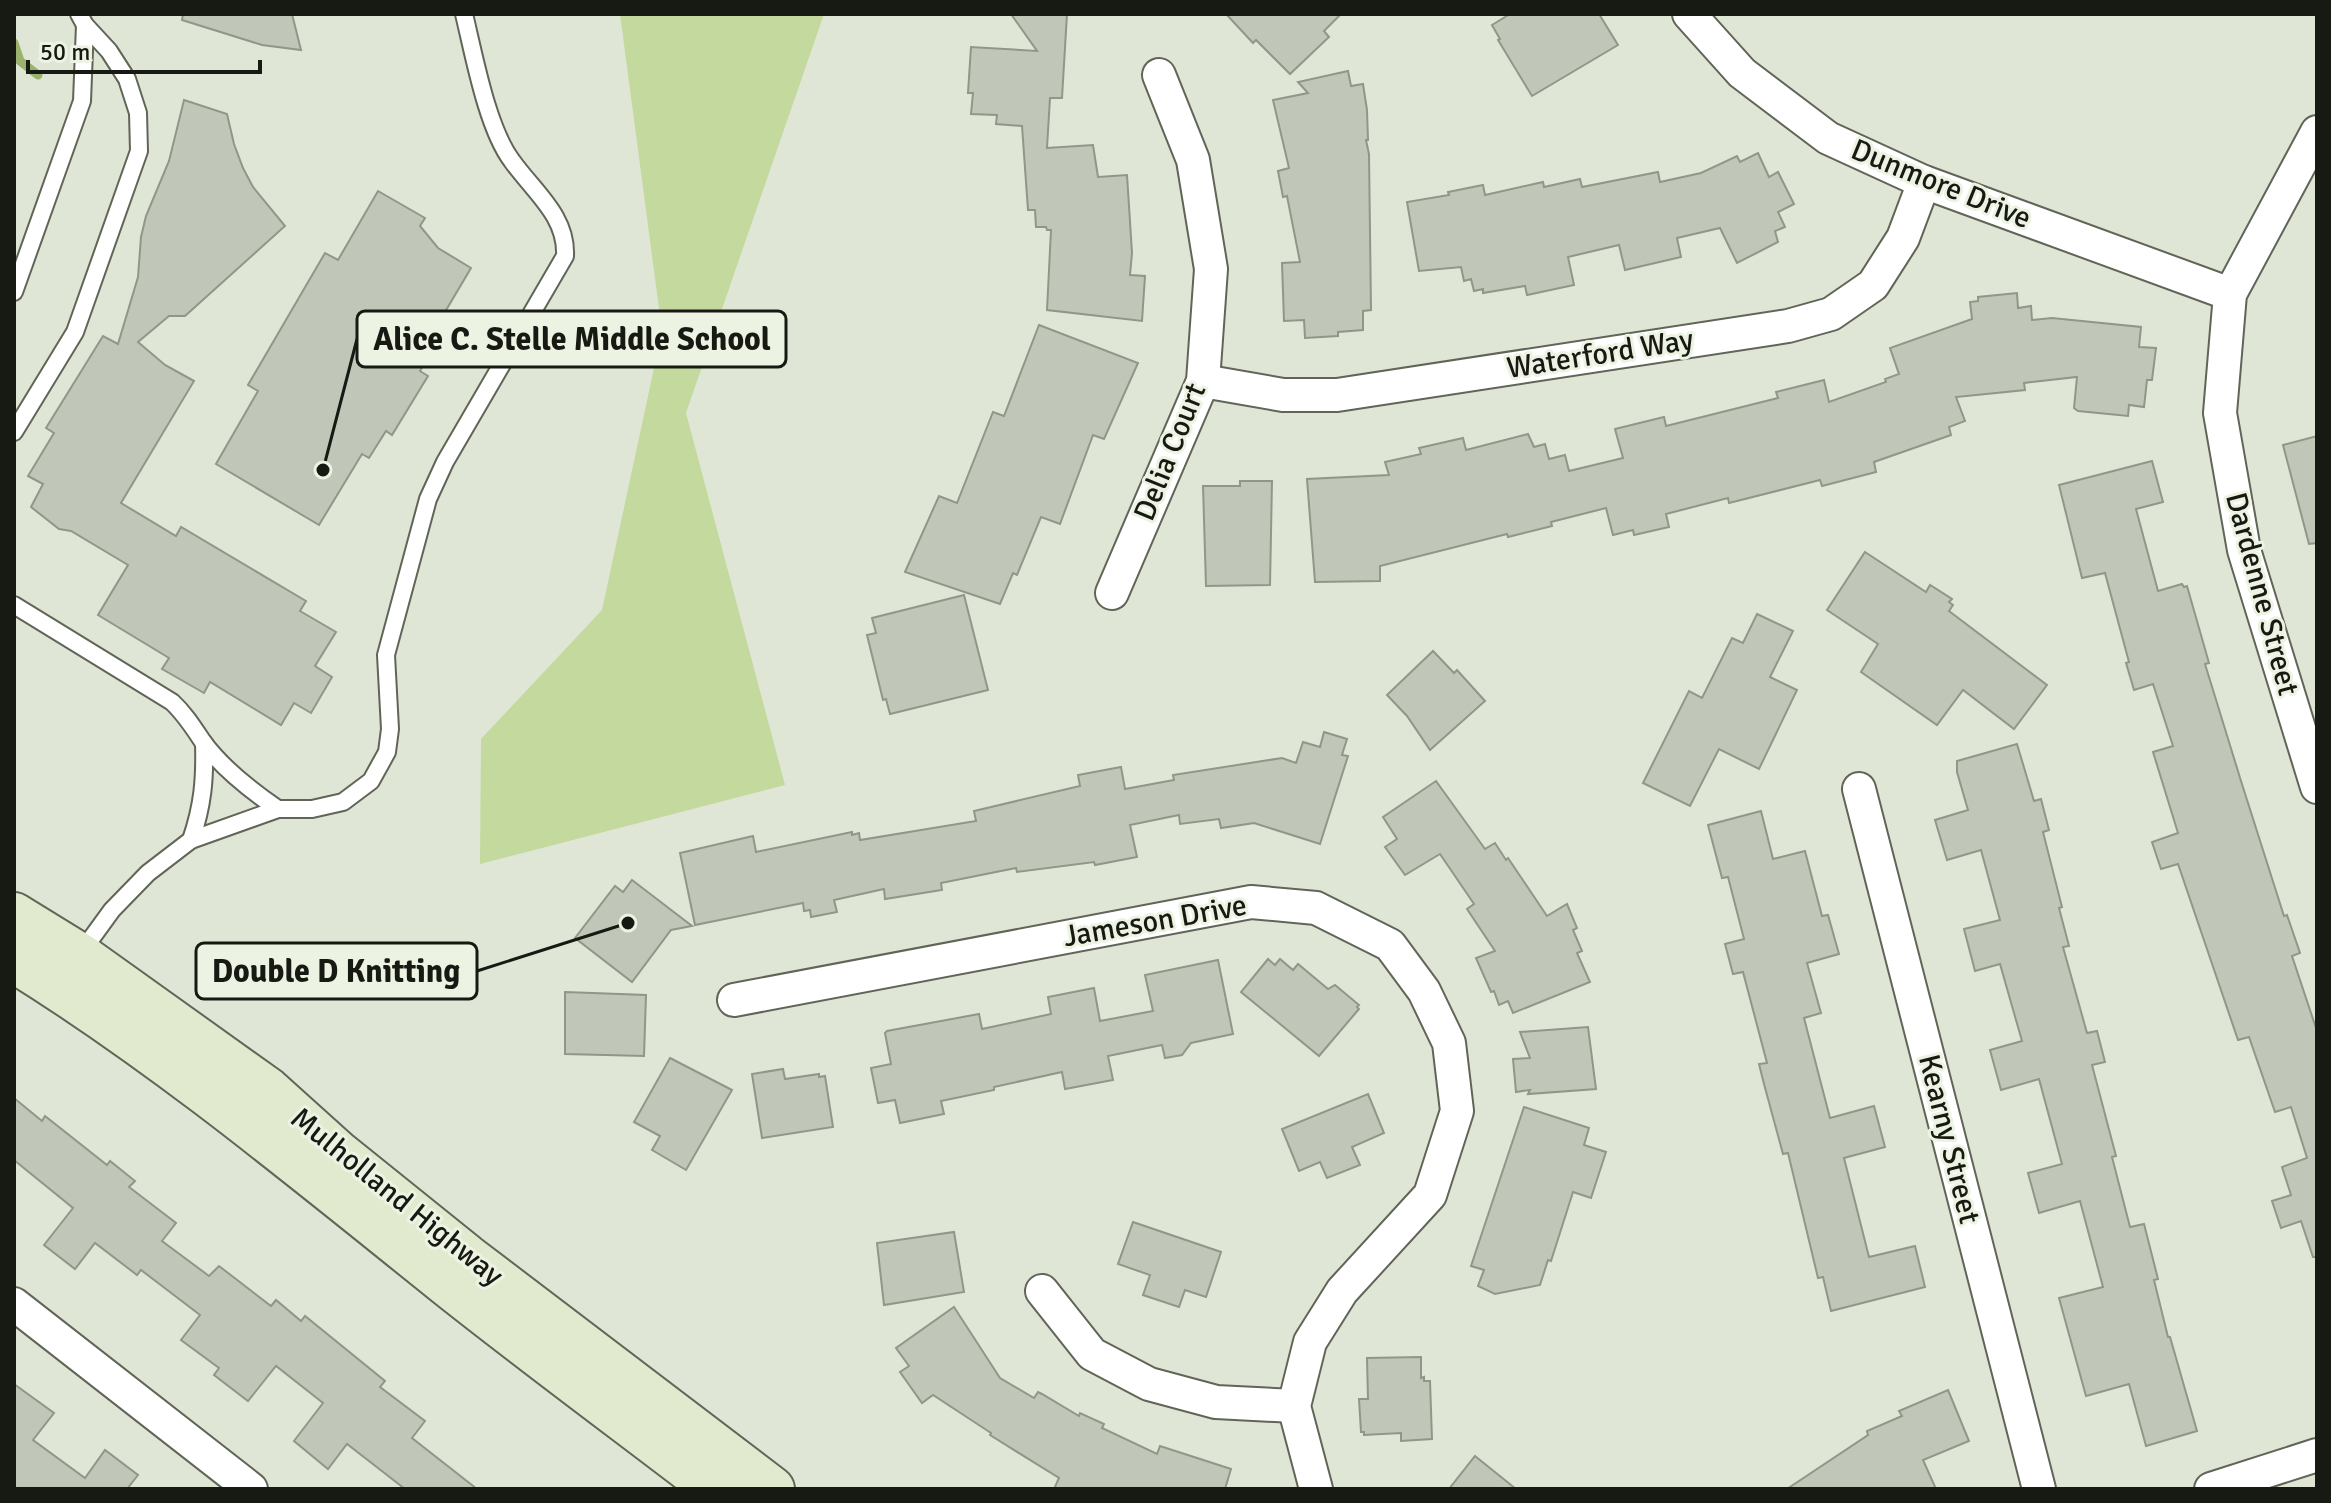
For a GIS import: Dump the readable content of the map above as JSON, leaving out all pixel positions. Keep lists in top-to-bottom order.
{
  "streets": {
    "main road": ["Mulholland Highway"],
    "street": [
      "Dunmore Drive",
      "Waterford Way",
      "Delia Court",
      "Dardenne Street",
      "Jameson Drive",
      "Kearny Street"
    ]
  },
  "crossings": [
    ["Dunmore Drive", "Waterford Way"],
    ["Dunmore Drive", "Dardenne Street"],
    ["Waterford Way", "Delia Court"]
  ],
  "places": ["Alice C. Stelle Middle School", "Double D Knitting"],
  "scale_bar": "50 m"
}
